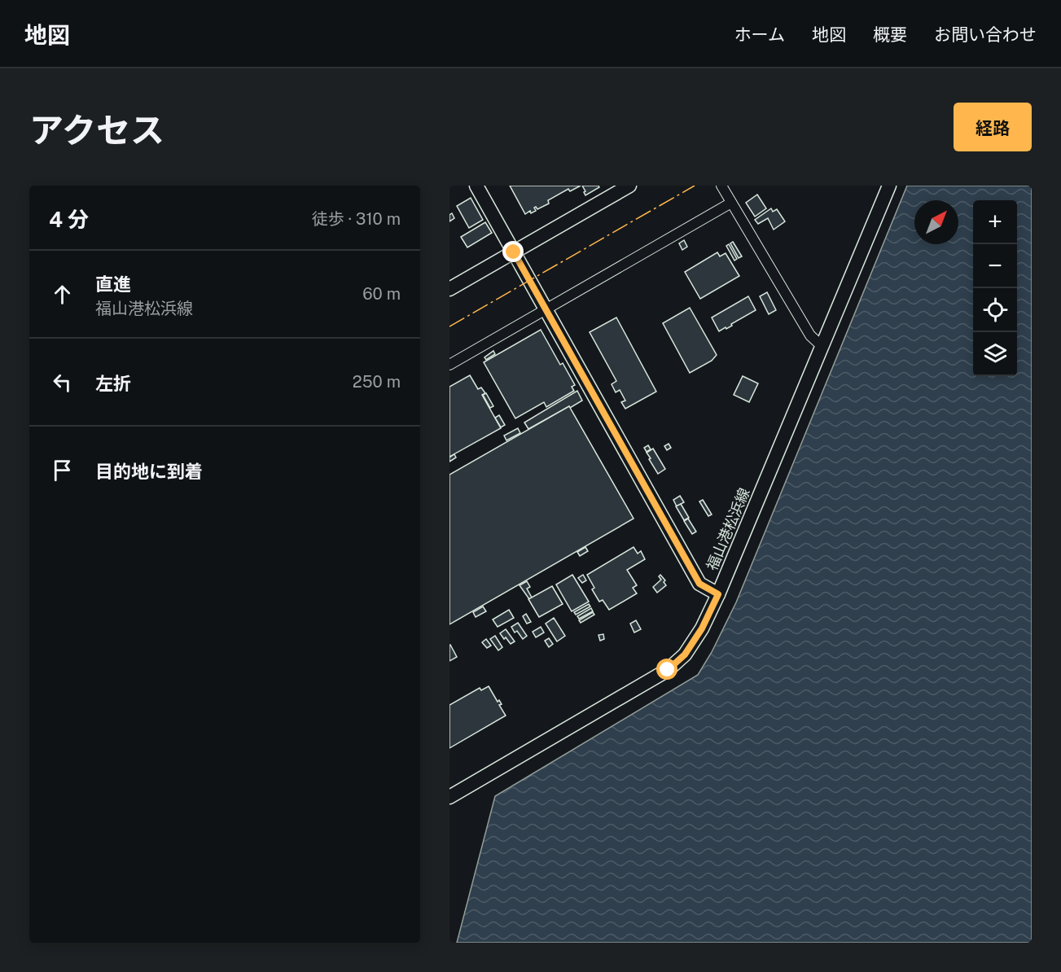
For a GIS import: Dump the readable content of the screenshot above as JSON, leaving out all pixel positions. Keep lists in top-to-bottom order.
{
  "streets": {
    "main road": ["福山港松浜線"]
  },
  "north": "top right",
  "page": {
    "header": "地図",
    "nav": [
      "ホーム",
      "地図",
      "概要",
      "お問い合わせ"
    ],
    "title": "アクセス",
    "buttons": "経路",
    "heading": ["4 分", "徒歩 · 310 m"],
    "map_buttons": ["+", "−"],
    "list": [
      ["直進", "福山港松浜線", "60 m"],
      ["左折", "250 m"],
      "目的地に到着"
    ]
  }
}
